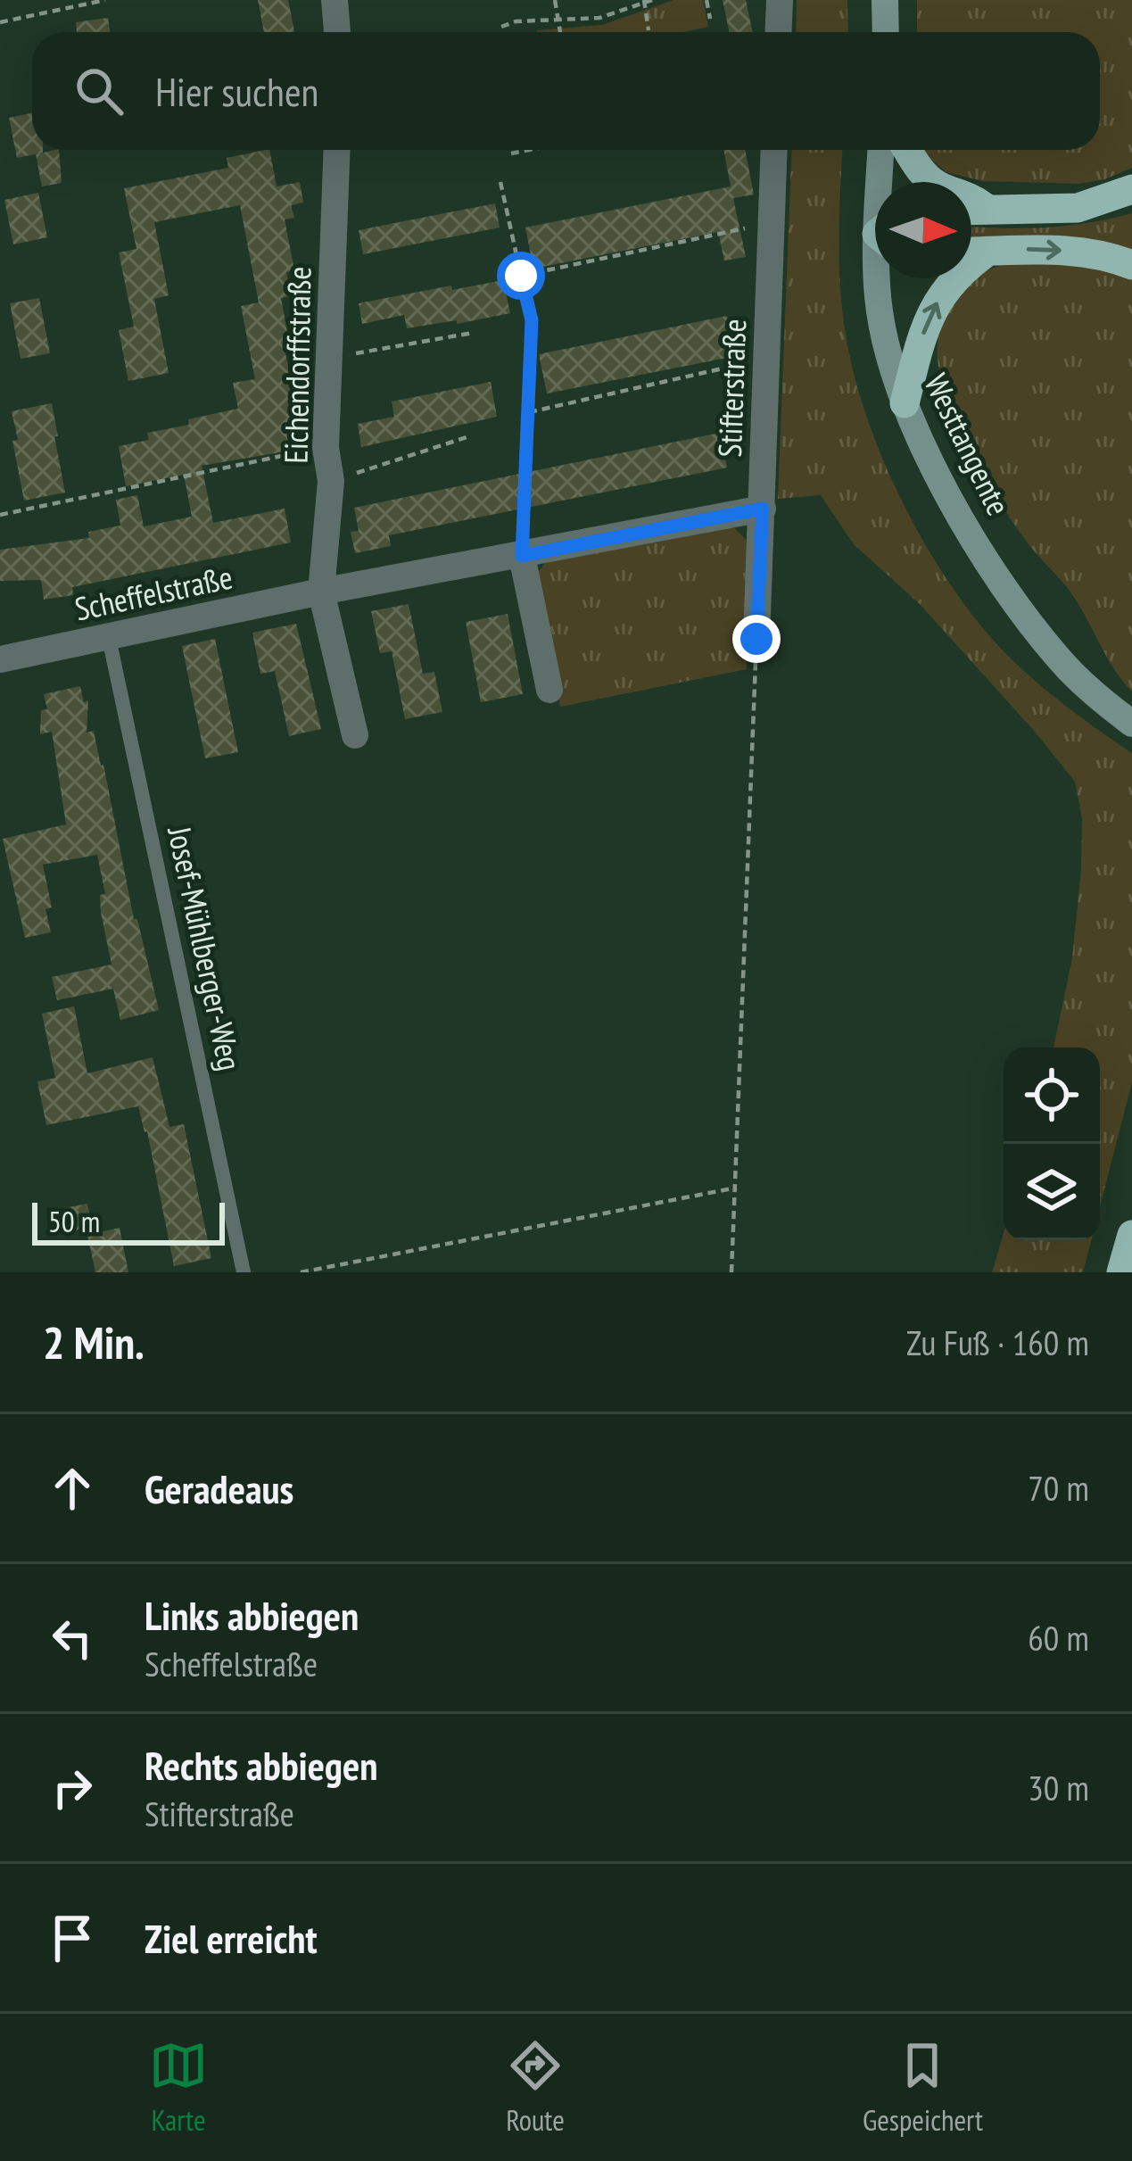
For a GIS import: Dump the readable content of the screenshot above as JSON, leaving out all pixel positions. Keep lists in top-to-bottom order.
{
  "streets": {
    "main road": ["Westtangente"],
    "street": ["Eichendorffstraße", "Stifterstraße", "Scheffelstraße"],
    "lane": ["Josef-Mühlberger-Weg"]
  },
  "crossings": [
    ["Eichendorffstraße", "Scheffelstraße"],
    ["Stifterstraße", "Scheffelstraße"],
    ["Scheffelstraße", "Josef-Mühlberger-Weg"]
  ],
  "scale_bar": "50 m",
  "north": "right",
  "page": {
    "search": "Hier suchen",
    "scale": "50 m",
    "heading": ["2 Min.", "Zu Fuß · 160 m"],
    "list": [
      ["Geradeaus", "70 m"],
      ["Links abbiegen", "Scheffelstraße", "60 m"],
      ["Rechts abbiegen", "Stifterstraße", "30 m"],
      "Ziel erreicht"
    ],
    "nav": ["Karte", "Route", "Gespeichert"]
  }
}
